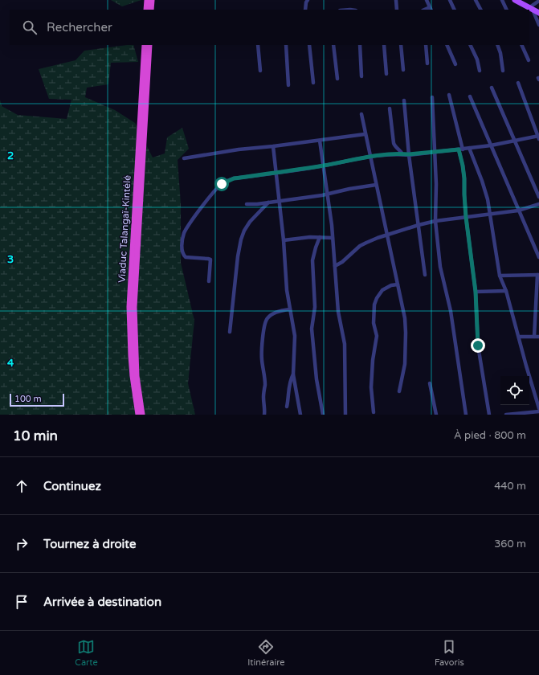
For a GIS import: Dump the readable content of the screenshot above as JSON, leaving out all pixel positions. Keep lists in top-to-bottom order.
{
  "streets": {
    "highway": ["Viaduc Talangaï-Kintélé"]
  },
  "scale_bar": "100 m",
  "page": {
    "search": "Rechercher",
    "scale": "100 m",
    "heading": ["10 min", "À pied · 800 m"],
    "list": [
      ["Continuez", "440 m"],
      ["Tournez à droite", "360 m"],
      "Arrivée à destination"
    ],
    "nav": ["Carte", "Itinéraire", "Favoris"]
  },
  "grid": {
    "rows": ["2", "3", "4"]
  }
}
